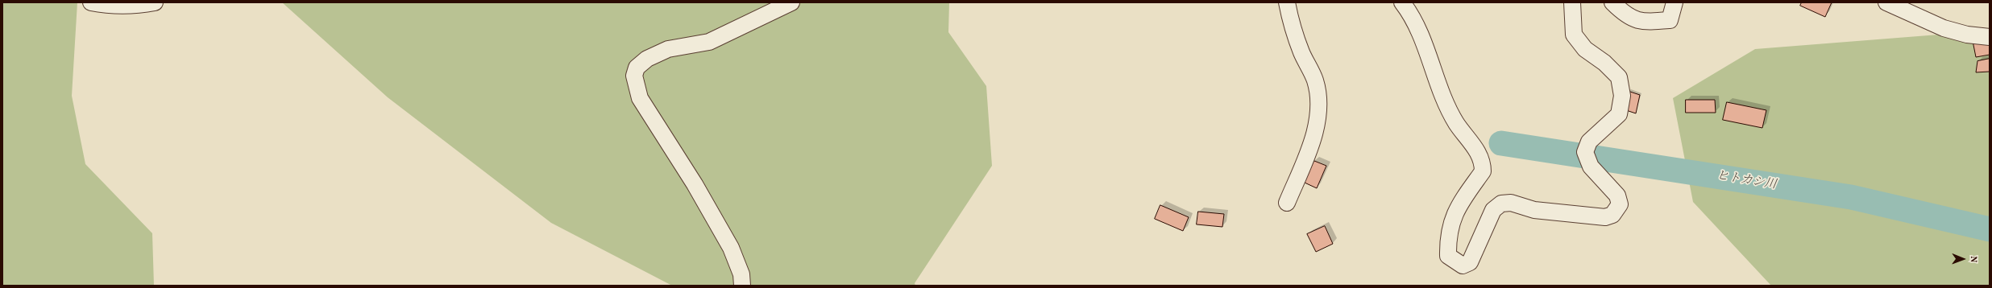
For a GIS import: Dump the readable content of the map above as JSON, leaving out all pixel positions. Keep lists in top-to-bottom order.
{
  "water": ["ヒトカシ川"],
  "north": "right"
}
